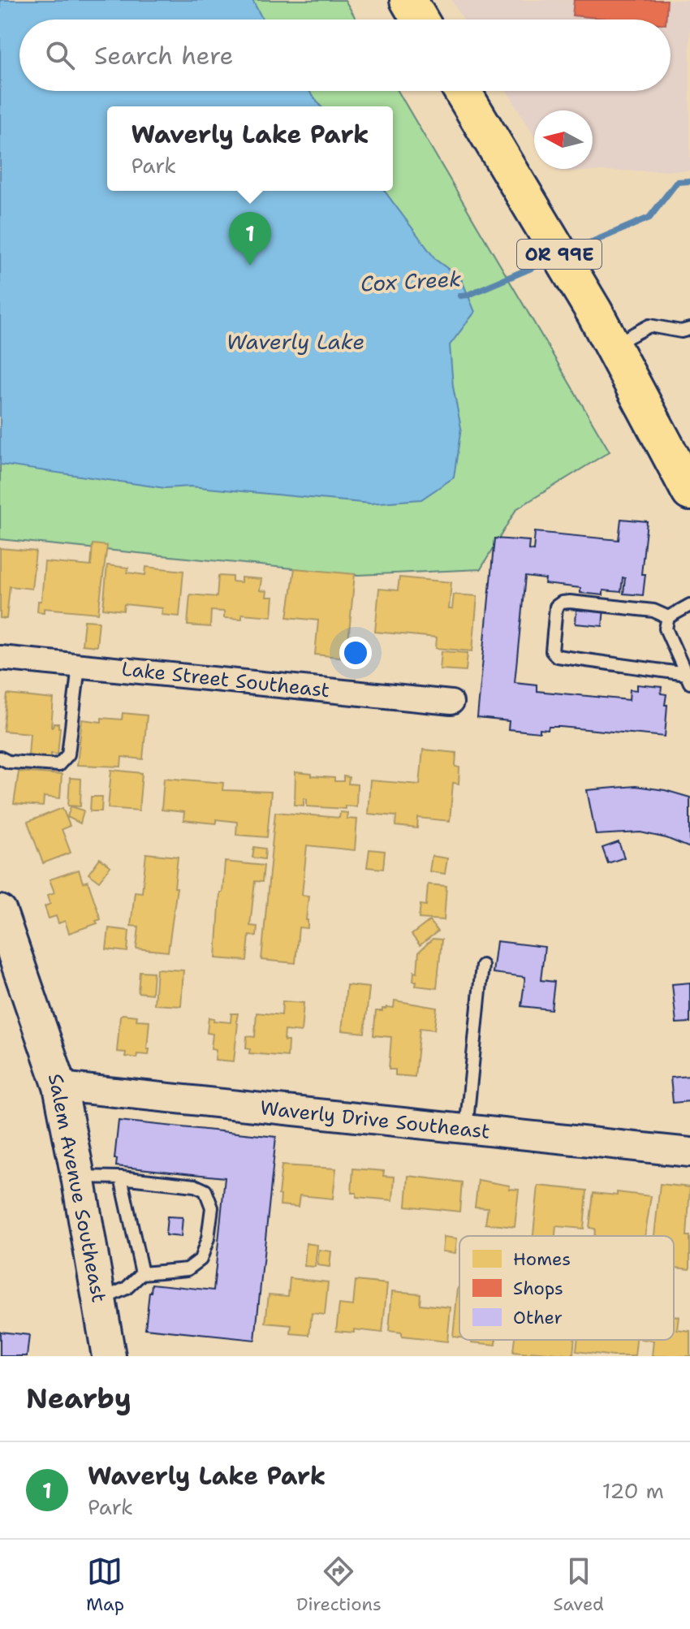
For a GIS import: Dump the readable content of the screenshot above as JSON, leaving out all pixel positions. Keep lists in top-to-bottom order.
{
  "streets": {
    "highway": ["OR 99E"],
    "main road": ["Salem Avenue Southeast"],
    "street": ["Lake Street Southeast", "Waverly Drive Southeast"]
  },
  "crossings": [
    ["Waverly Drive Southeast", "Salem Avenue Southeast"]
  ],
  "water": ["Cox Creek", "Waverly Lake"],
  "legend": ["Homes", "Shops", "Other"],
  "north": "left",
  "page": {
    "search": "Search here",
    "popup": ["Waverly Lake Park", "Park"],
    "pins": "1",
    "heading": "Nearby",
    "list": [
      {
        "mark": "1",
        "name": "Waverly Lake Park",
        "note": "Park",
        "value": "120 m"
      }
    ],
    "nav": ["Map", "Directions", "Saved"]
  }
}
